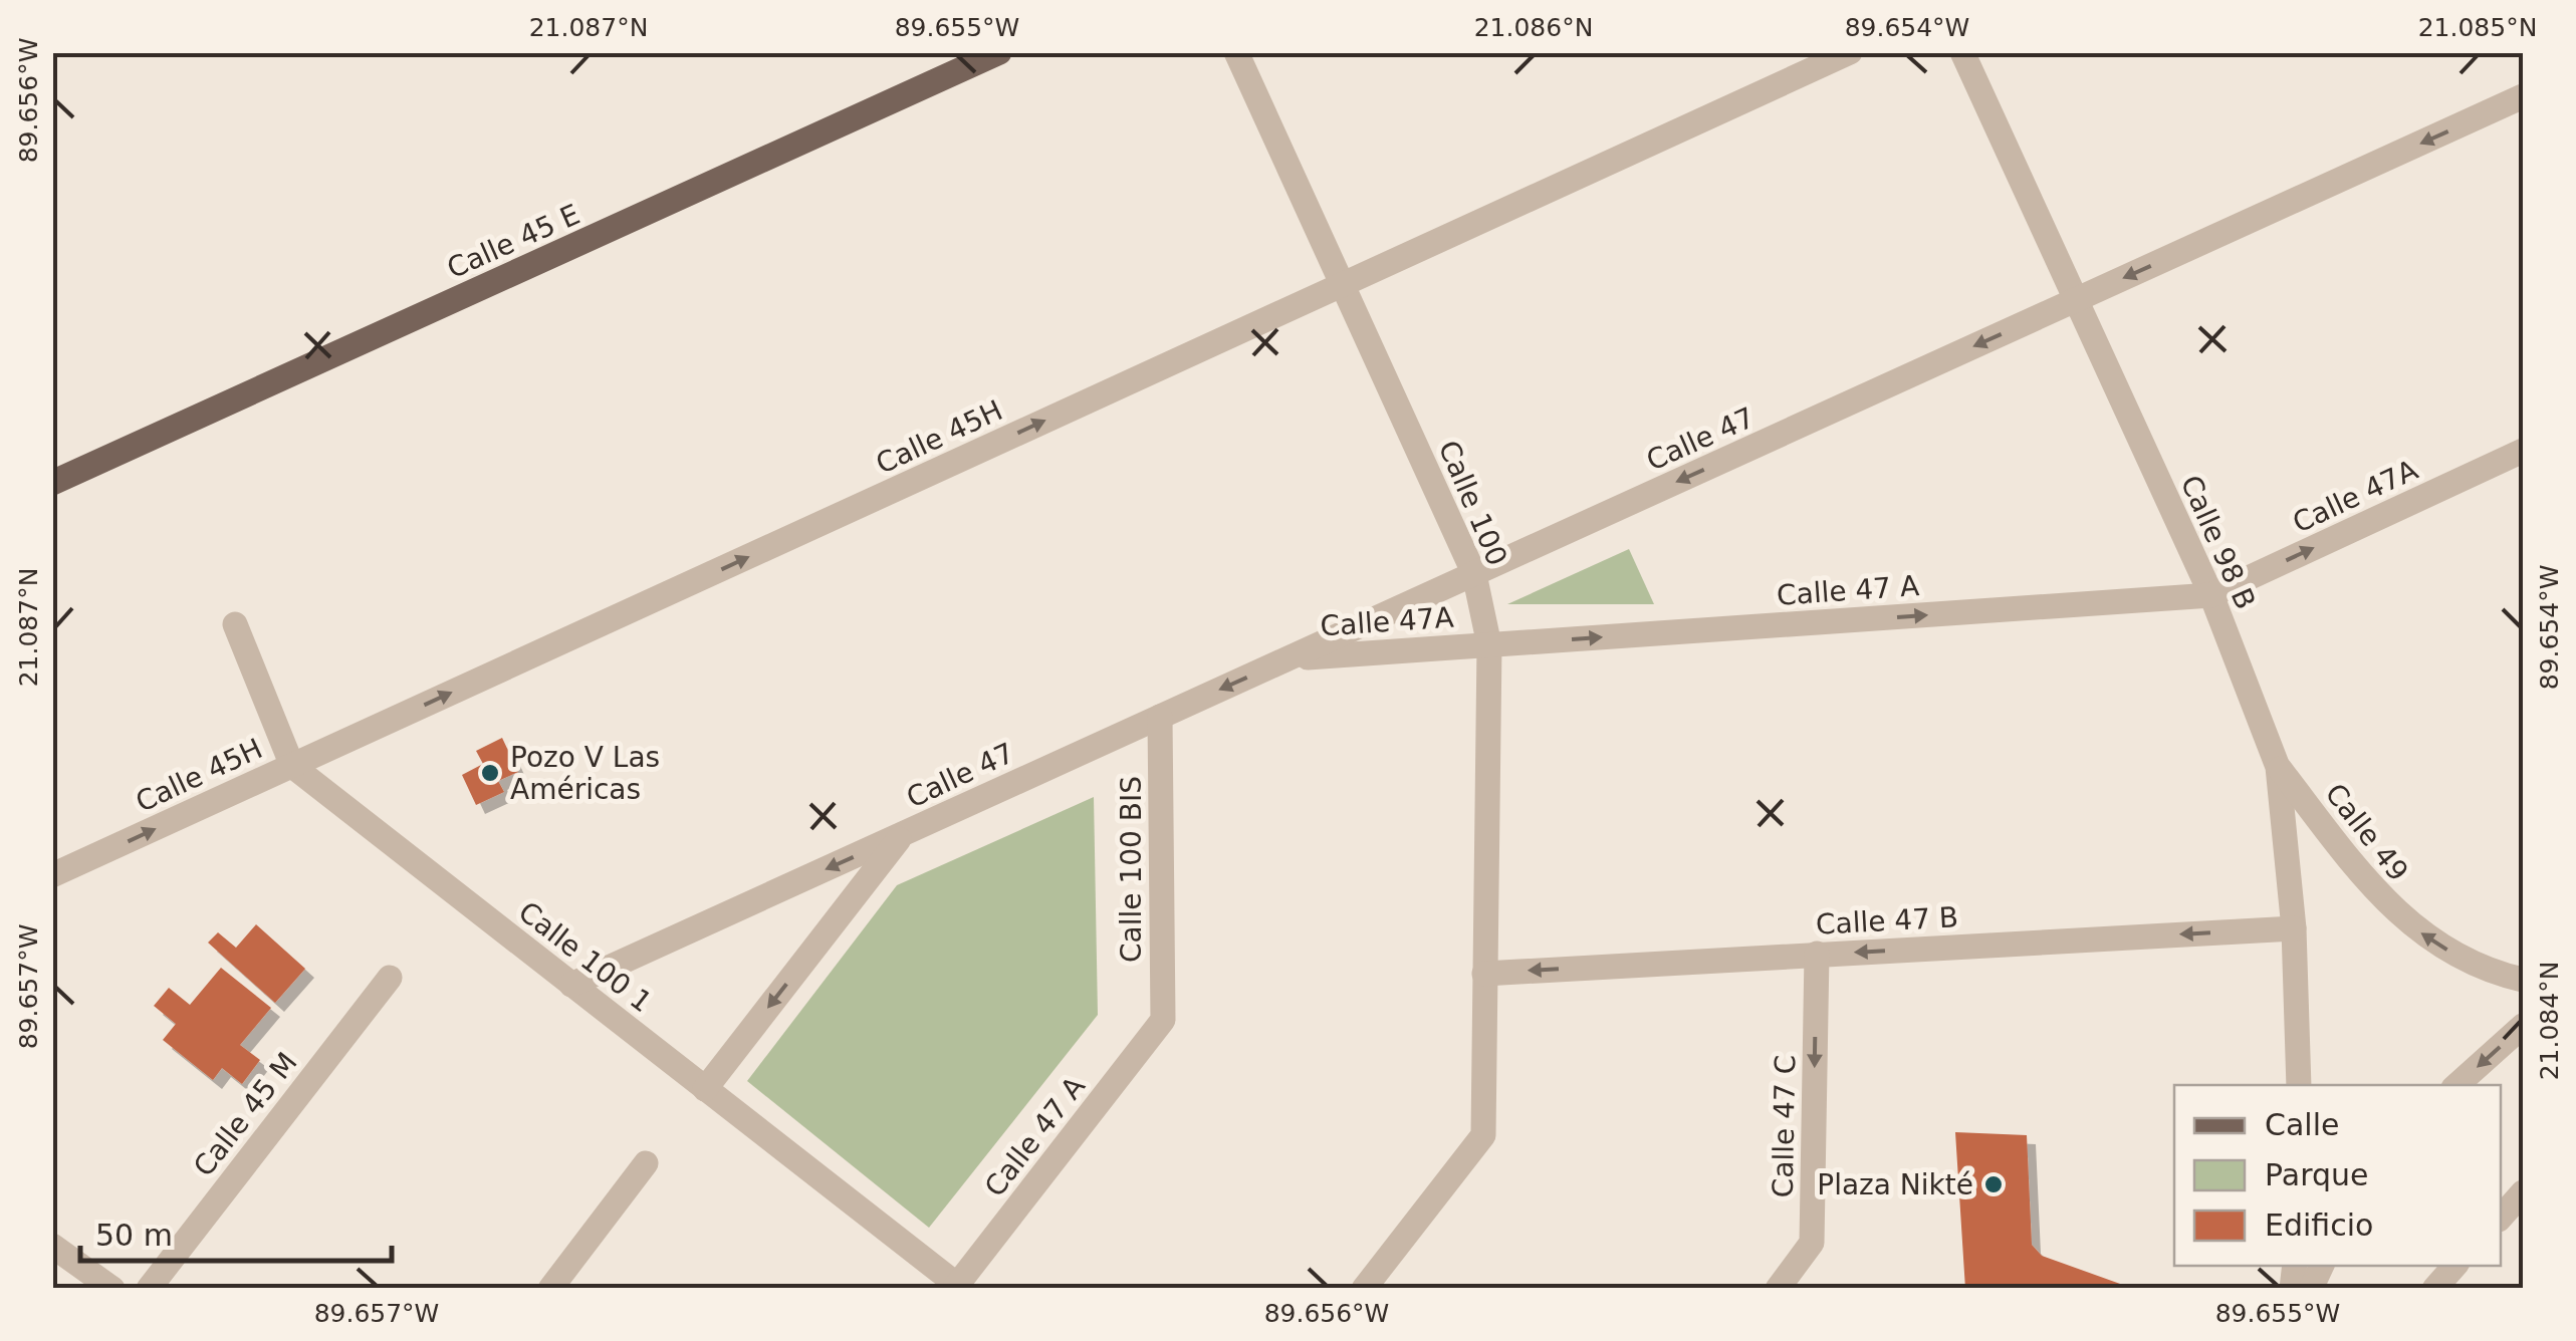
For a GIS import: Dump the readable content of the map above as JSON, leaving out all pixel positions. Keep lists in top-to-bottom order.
{
  "streets": {
    "main road": ["Calle 45 E"],
    "street": [
      "Calle 45H",
      "Calle 47",
      "Calle 47A",
      "Calle 100",
      "Calle 98 B",
      "Calle 47 A",
      "Calle 49",
      "Calle 100 BIS",
      "Calle 47 B",
      "Calle 100 1",
      "Calle 45 M",
      "Calle 47 C"
    ]
  },
  "crossings": [
    ["Calle 45H", "Calle 100"],
    ["Calle 45H", "Calle 100 1"],
    ["Calle 47", "Calle 47A"],
    ["Calle 47", "Calle 100"],
    ["Calle 47", "Calle 98 B"],
    ["Calle 47", "Calle 100 BIS"],
    ["Calle 47", "Calle 100 1"],
    ["Calle 47A", "Calle 100"],
    ["Calle 47A", "Calle 98 B"],
    ["Calle 47A", "Calle 47 A"],
    ["Calle 100", "Calle 47 A"],
    ["Calle 100", "Calle 47 B"],
    ["Calle 98 B", "Calle 47 A"],
    ["Calle 98 B", "Calle 49"],
    ["Calle 98 B", "Calle 47 B"],
    ["Calle 47 A", "Calle 100 BIS"],
    ["Calle 47 A", "Calle 100 1"],
    ["Calle 47 B", "Calle 47 C"]
  ],
  "one_way": [
    "Calle 45H",
    "Calle 47",
    "Calle 47A",
    "Calle 47 A",
    "Calle 49",
    "Calle 47 B",
    "Calle 47 C"
  ],
  "places": ["Pozo V Las Américas", "Plaza Nikté"],
  "legend": ["Calle", "Parque", "Edificio"],
  "scale_bar": "50 m",
  "coordinates": [
    "21.087°N",
    "89.655°W",
    "21.086°N",
    "89.654°W",
    "21.085°N",
    "89.656°W",
    "89.657°W",
    "21.084°N"
  ]
}
